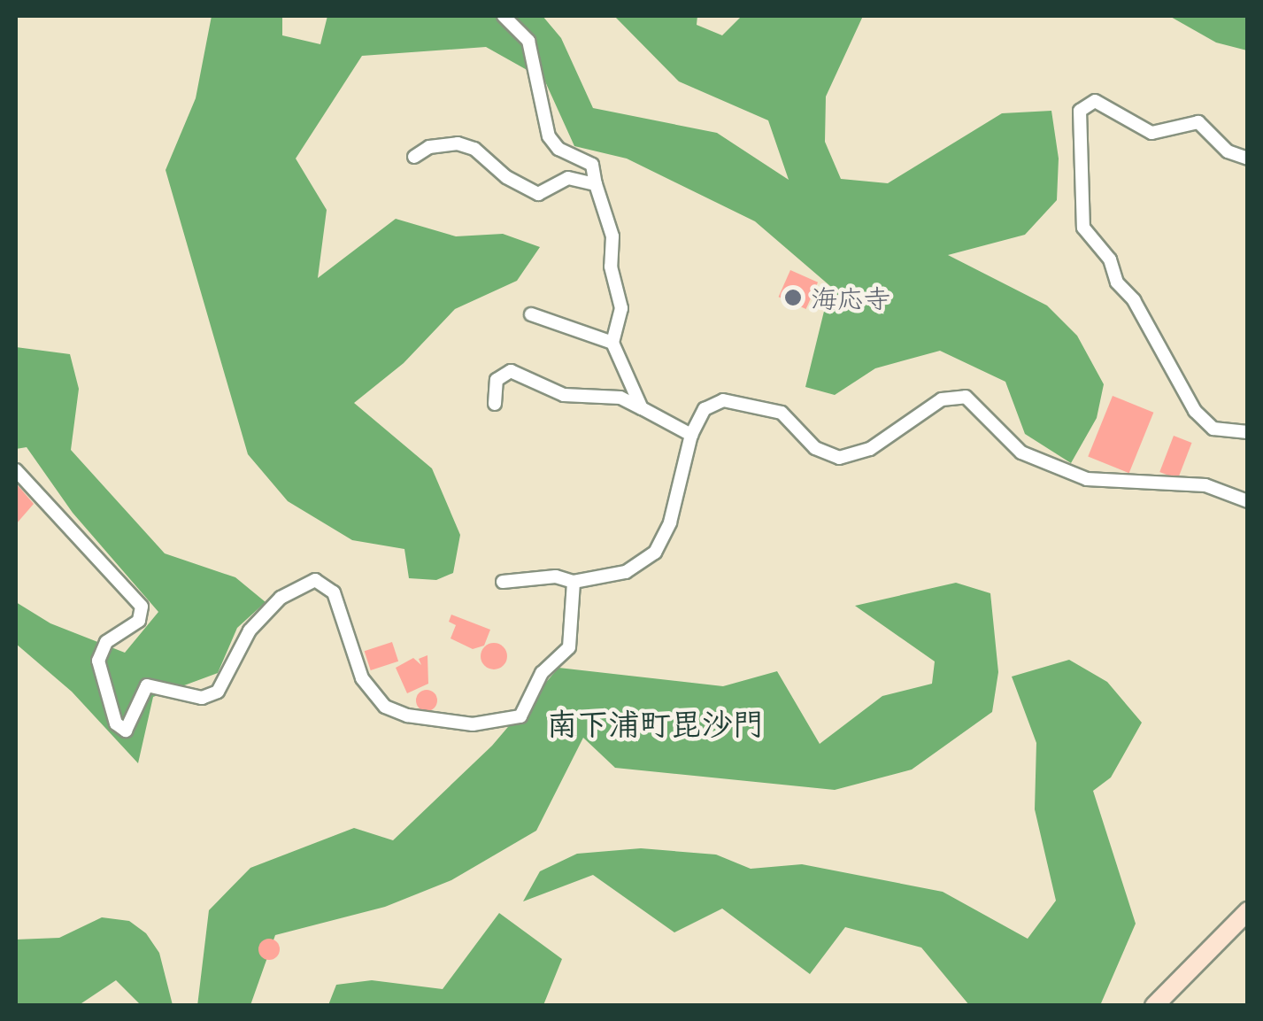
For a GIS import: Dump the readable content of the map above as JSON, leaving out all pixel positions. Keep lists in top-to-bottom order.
{
  "districts": ["南下浦町毘沙門"],
  "places": ["海応寺"]
}
